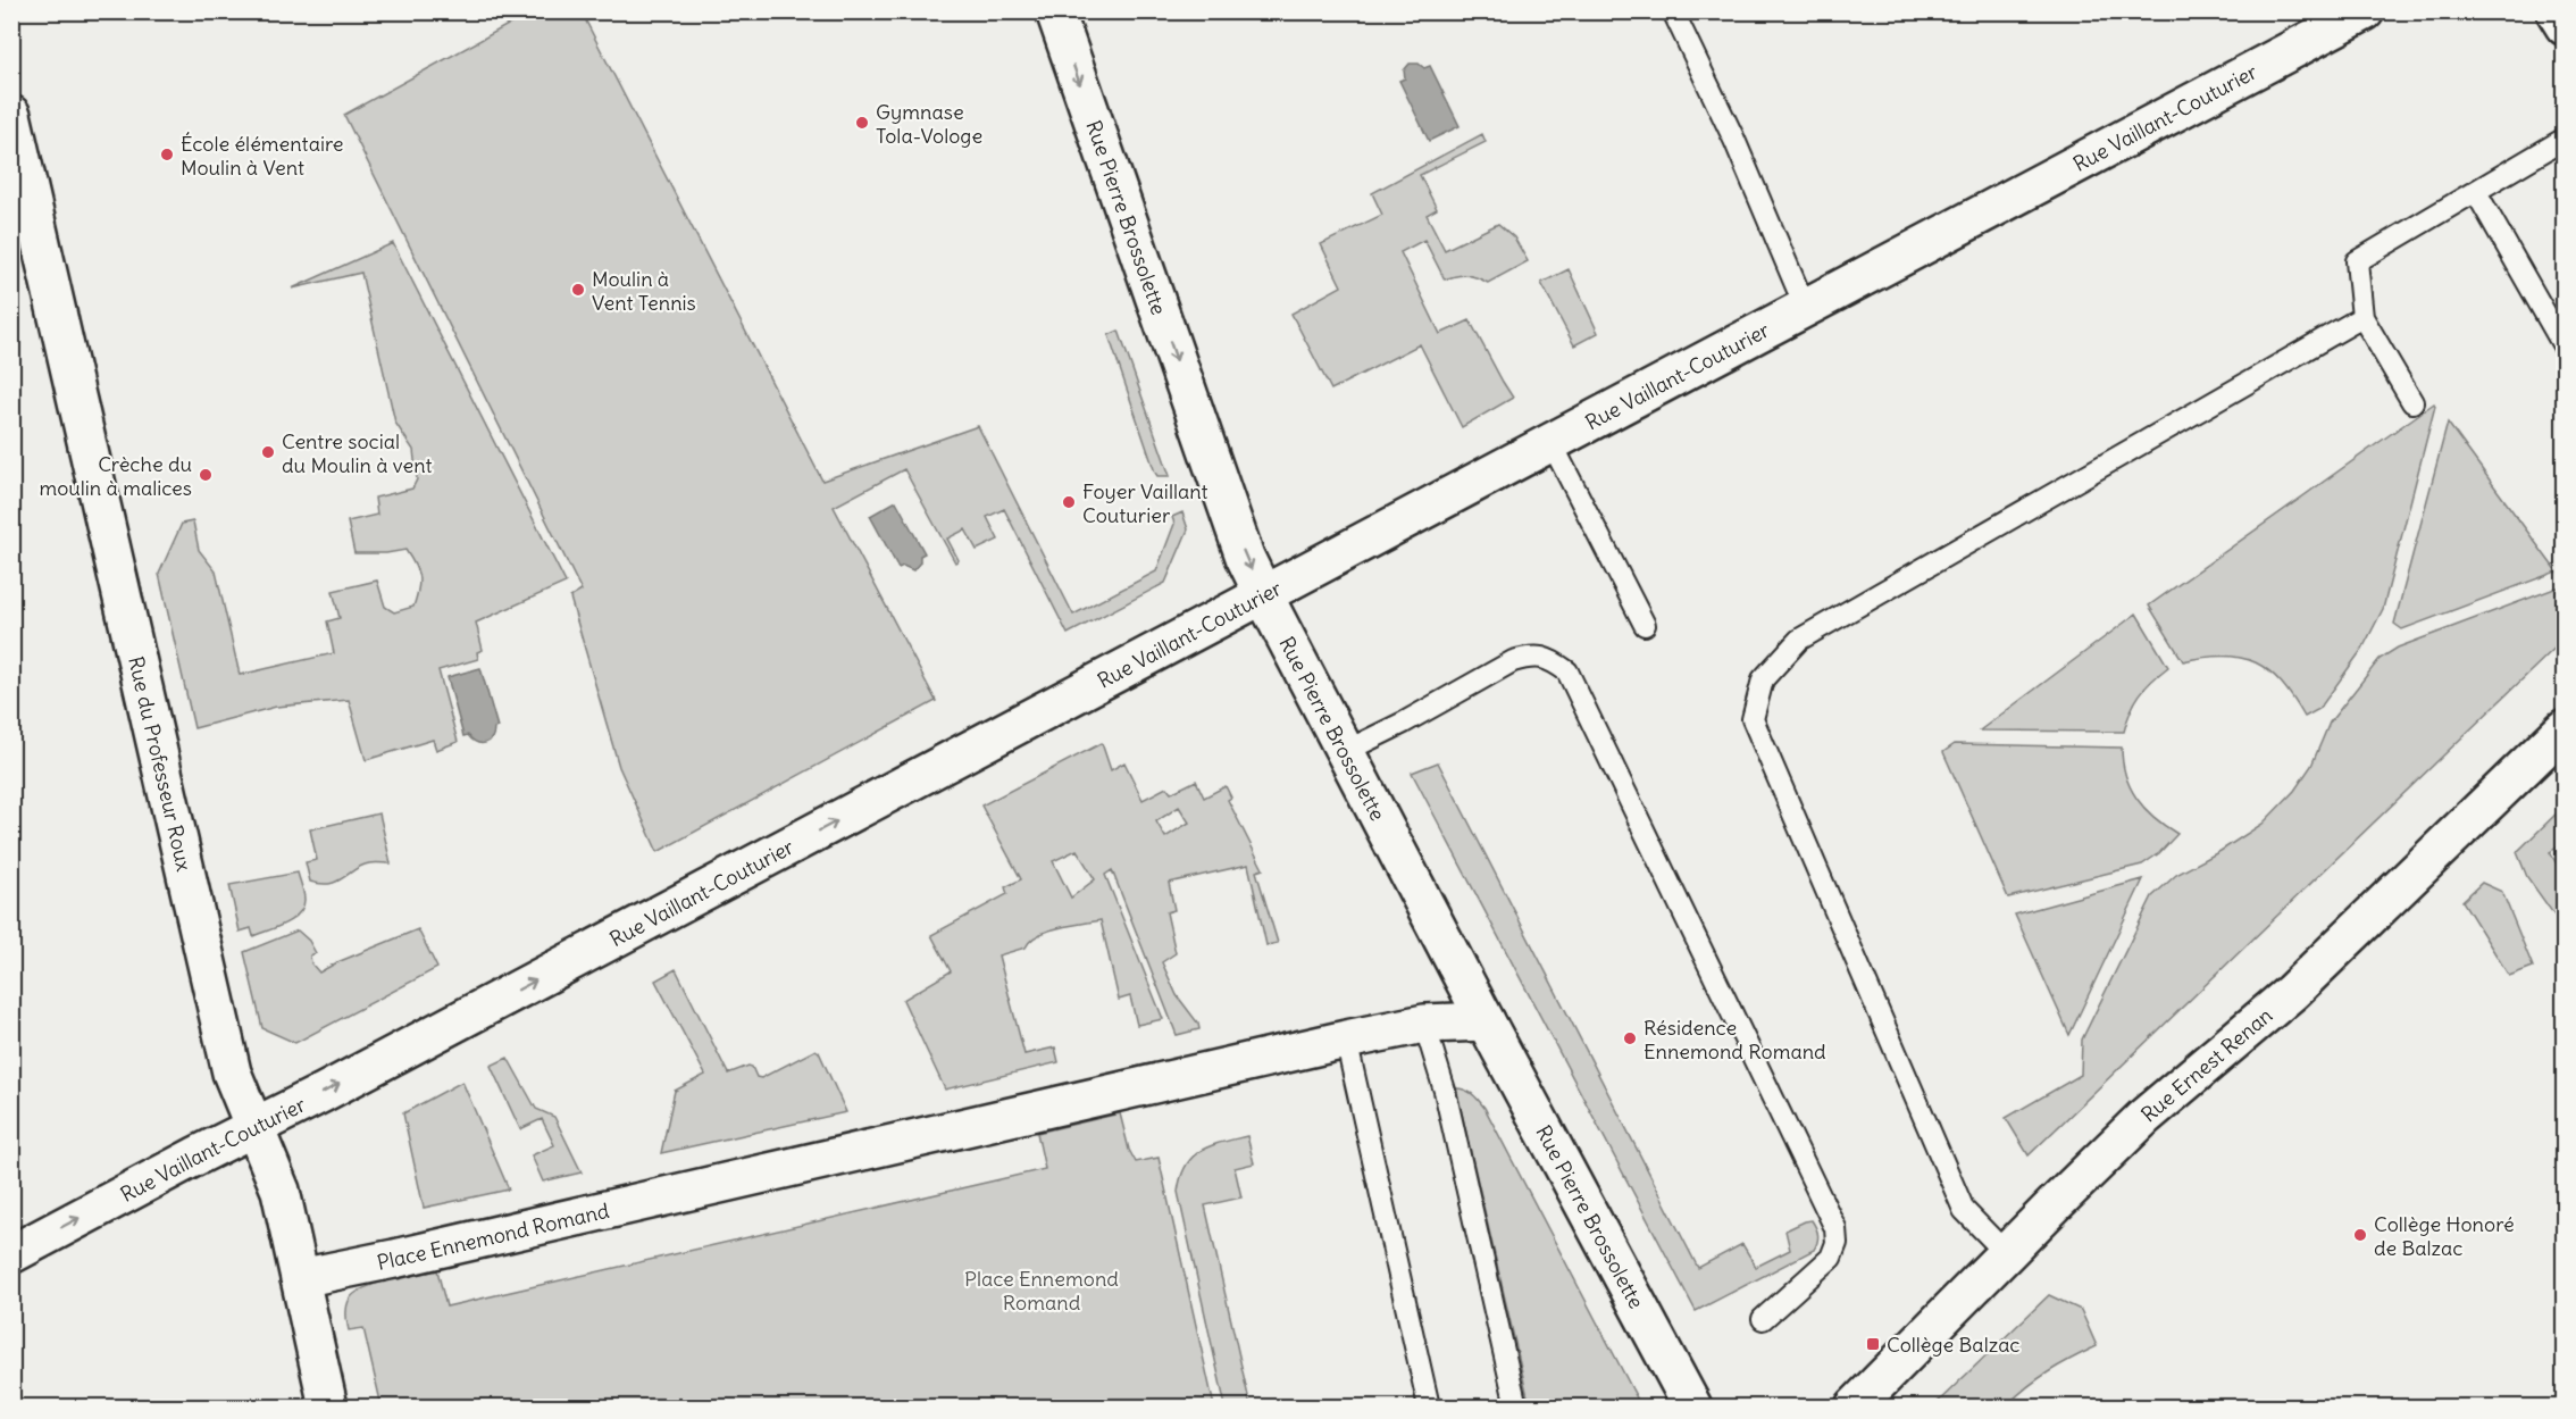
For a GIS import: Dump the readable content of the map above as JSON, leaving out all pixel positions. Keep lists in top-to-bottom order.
{
  "streets": {
    "street": [
      "Rue Vaillant-Couturier",
      "Rue Pierre Brossolette",
      "Rue du Professeur Roux",
      "Rue Ernest Renan",
      "Place Ennemond Romand"
    ]
  },
  "crossings": [
    ["Rue Vaillant-Couturier", "Rue Pierre Brossolette"],
    ["Rue Vaillant-Couturier", "Rue du Professeur Roux"],
    ["Rue Pierre Brossolette", "Place Ennemond Romand"],
    ["Rue du Professeur Roux", "Place Ennemond Romand"]
  ],
  "one_way": ["Rue Vaillant-Couturier", "Rue Pierre Brossolette"],
  "parks": ["Place Ennemond Romand"],
  "places": {
    "other": [
      "Gymnase Tola-Vologe",
      "École élémentaire Moulin à Vent",
      "Moulin à Vent Tennis",
      "Centre social du Moulin à vent",
      "Crèche du moulin à malices",
      "Foyer Vaillant Couturier",
      "Résidence Ennemond Romand",
      "Collège Honoré de Balzac"
    ],
    "transit": ["Collège Balzac"]
  }
}
